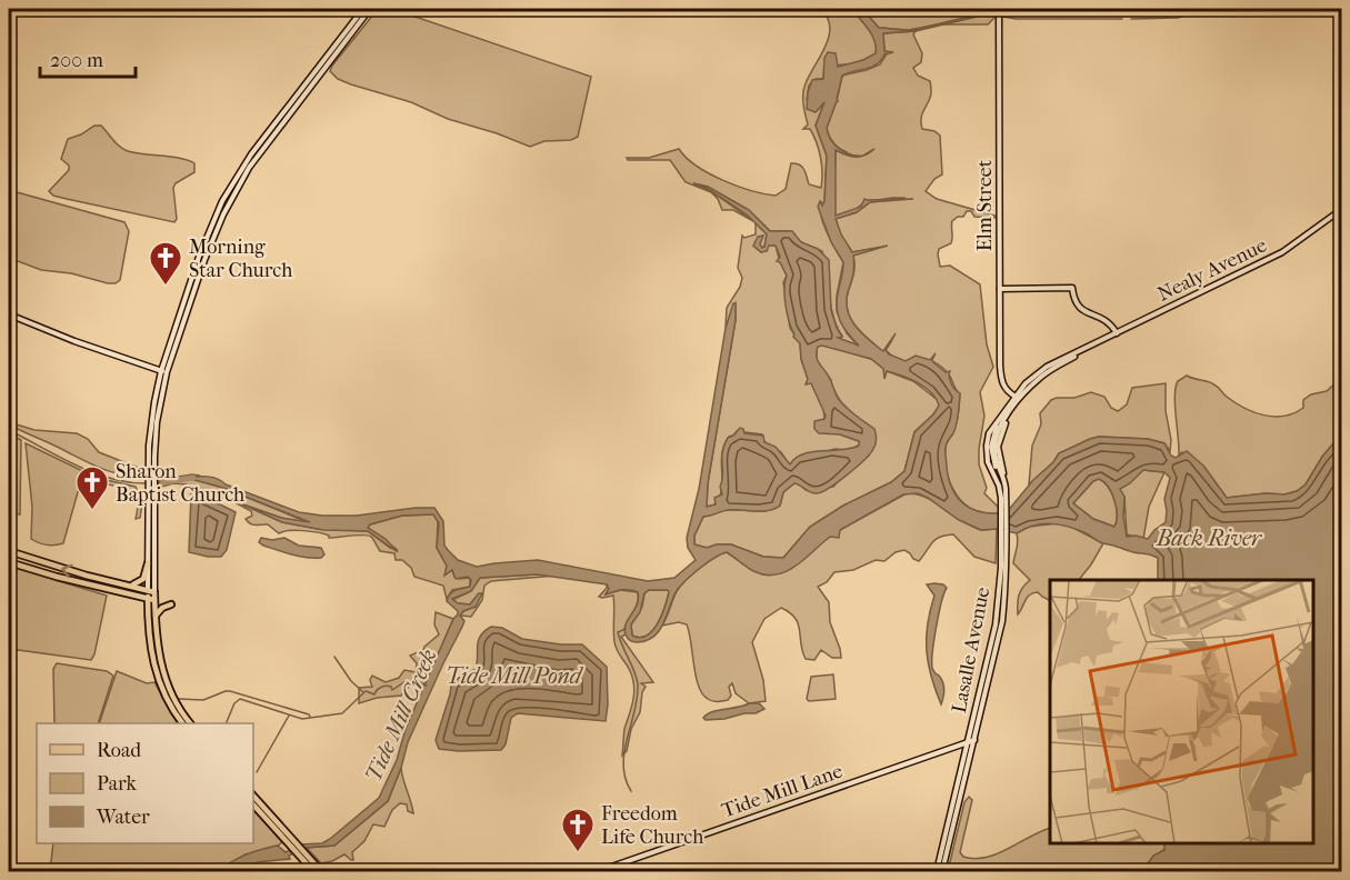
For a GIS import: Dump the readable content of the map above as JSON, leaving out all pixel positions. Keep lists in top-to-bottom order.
{
  "streets": {
    "main road": [
      "Elm Street",
      "Nealy Avenue",
      "Lasalle Avenue",
      "Tide Mill Lane"
    ]
  },
  "crossings": [
    ["Elm Street", "Lasalle Avenue"],
    ["Nealy Avenue", "Lasalle Avenue"],
    ["Lasalle Avenue", "Tide Mill Lane"]
  ],
  "water": ["Back River", "Tide Mill Pond", "Tide Mill Creek"],
  "places": {
    "church": ["Morning Star Church", "Sharon Baptist Church", "Freedom Life Church"]
  },
  "legend": ["Road", "Park", "Water"],
  "scale_bar": "200 m"
}
